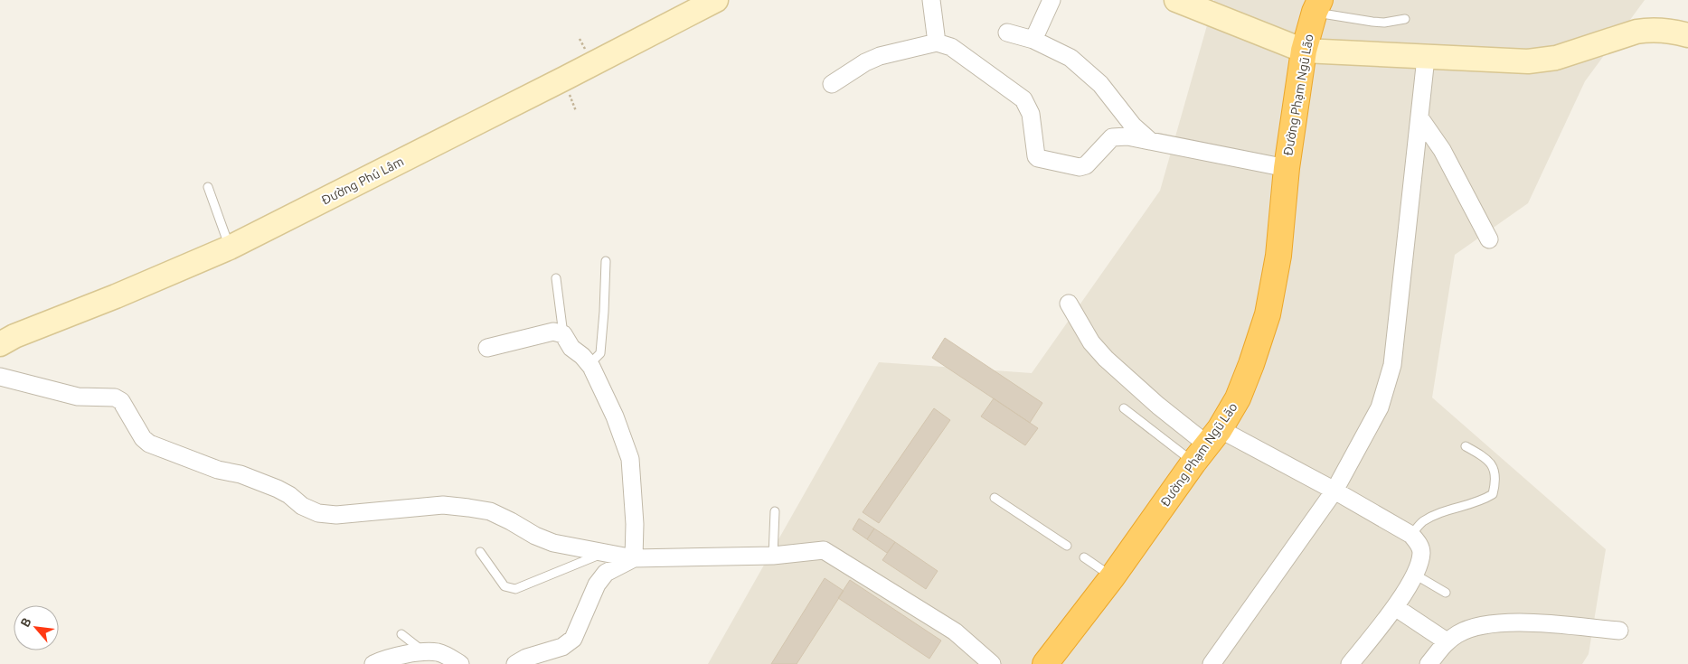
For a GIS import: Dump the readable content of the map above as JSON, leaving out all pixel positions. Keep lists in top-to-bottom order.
{
  "streets": {
    "highway": ["Đường Phạm Ngũ Lão"],
    "main road": ["Đường Phú Lâm"]
  },
  "north": "top left"
}
